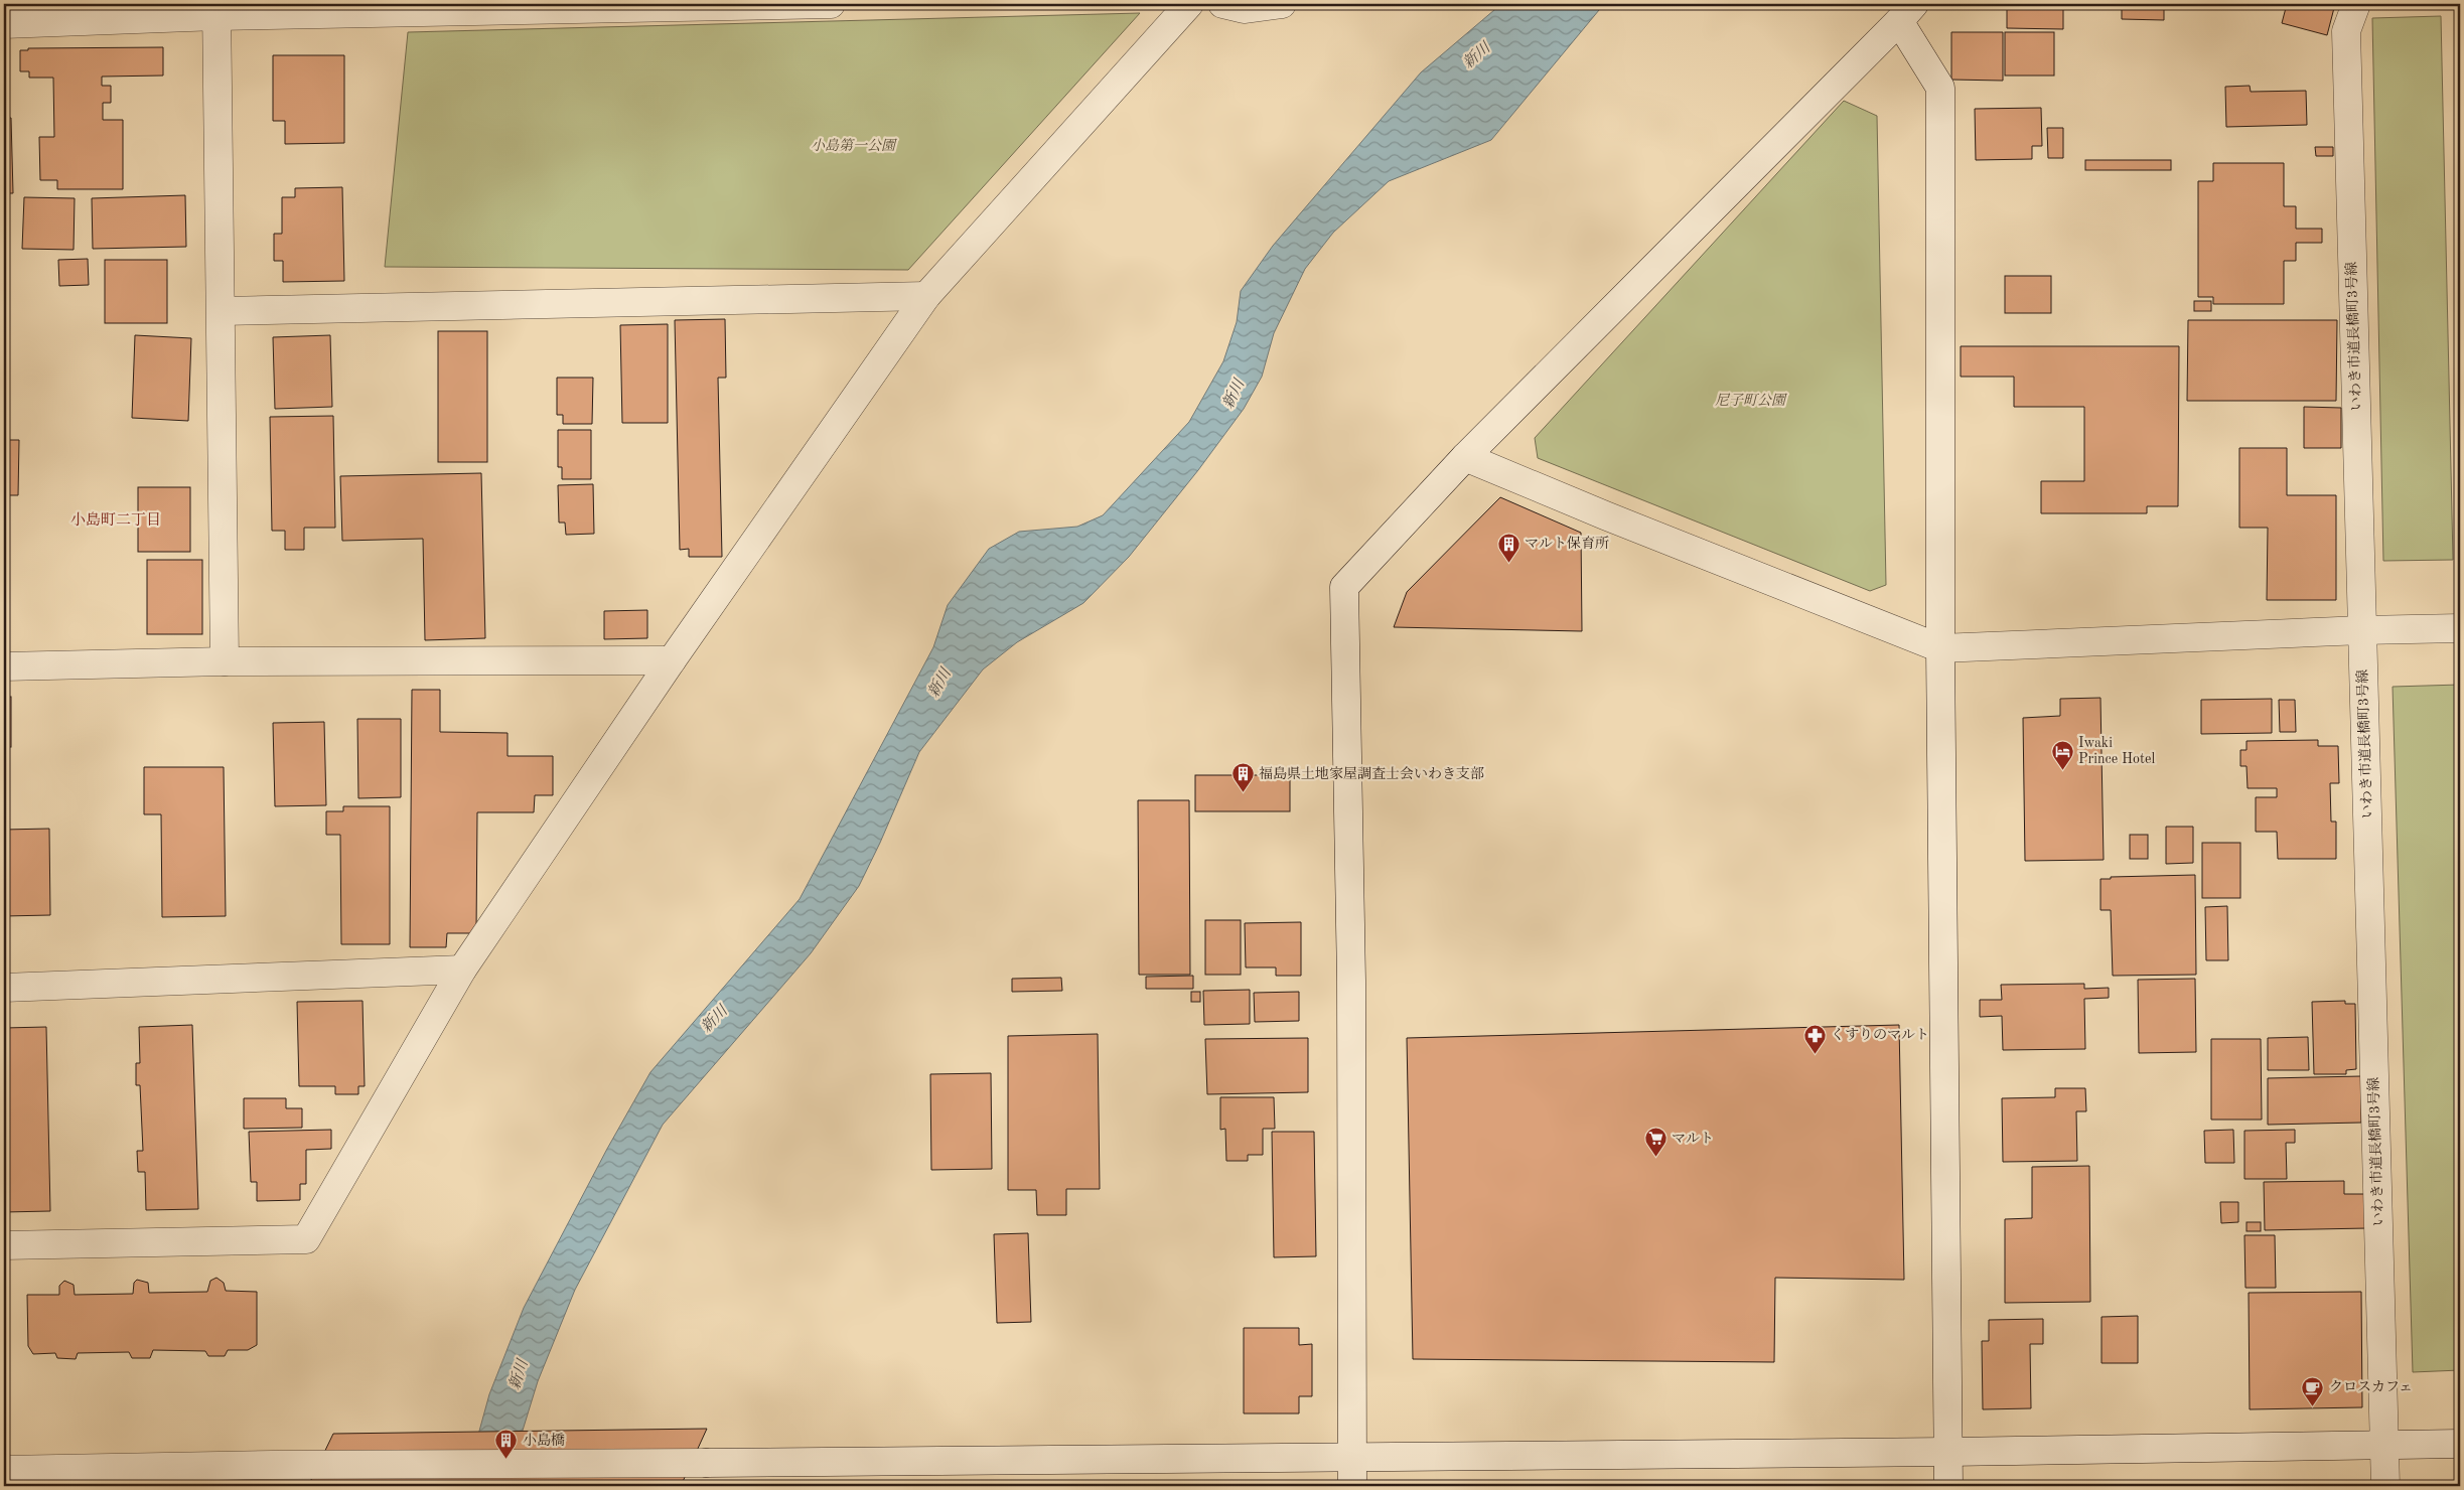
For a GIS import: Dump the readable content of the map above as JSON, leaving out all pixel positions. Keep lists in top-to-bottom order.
{
  "streets": {
    "street": ["いわき市道長橋町3号線"]
  },
  "districts": ["小島町二丁目"],
  "water": ["新川"],
  "parks": ["小島第一公園", "尼子町公園"],
  "places": {
    "building": ["マルト保育所", "福島県土地家屋調査士会いわき支部", "小島橋"],
    "hotel": ["Iwaki Prince Hotel"],
    "pharmacy": ["くすりのマルト"],
    "supermarket": ["マルト"],
    "cafe": ["クロスカフェ"]
  }
}
